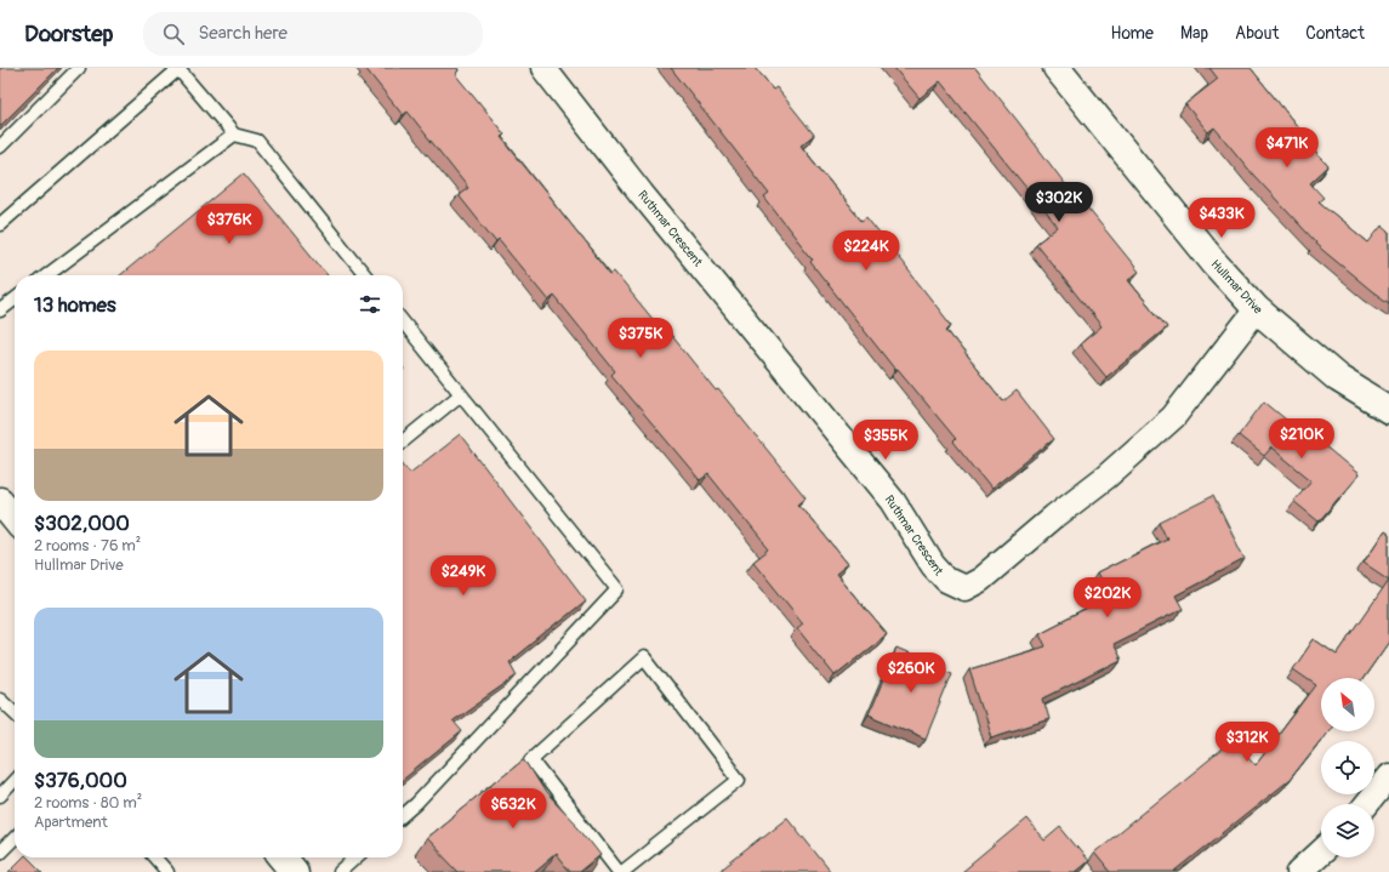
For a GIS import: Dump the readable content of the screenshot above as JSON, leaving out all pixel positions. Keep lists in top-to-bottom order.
{
  "streets": {
    "street": ["Ruthmar Crescent", "Hullmar Drive"]
  },
  "crossings": [
    ["Ruthmar Crescent", "Hullmar Drive"]
  ],
  "north": "top left",
  "page": {
    "header": "Doorstep",
    "search": "Search here",
    "nav": [
      "Home",
      "Map",
      "About",
      "Contact"
    ],
    "price": [
      "$471K",
      "$302K",
      "$433K",
      "$376K",
      "$224K",
      "$375K",
      "$210K",
      "$355K",
      "$249K",
      "$202K",
      "$260K",
      "$312K",
      "$632K"
    ],
    "heading": "13 homes",
    "list": [
      {
        "name": "$302,000",
        "note": "2 rooms · 76 m² · Hullmar Drive"
      },
      {
        "name": "$376,000",
        "note": "2 rooms · 80 m² · Apartment"
      }
    ]
  }
}
